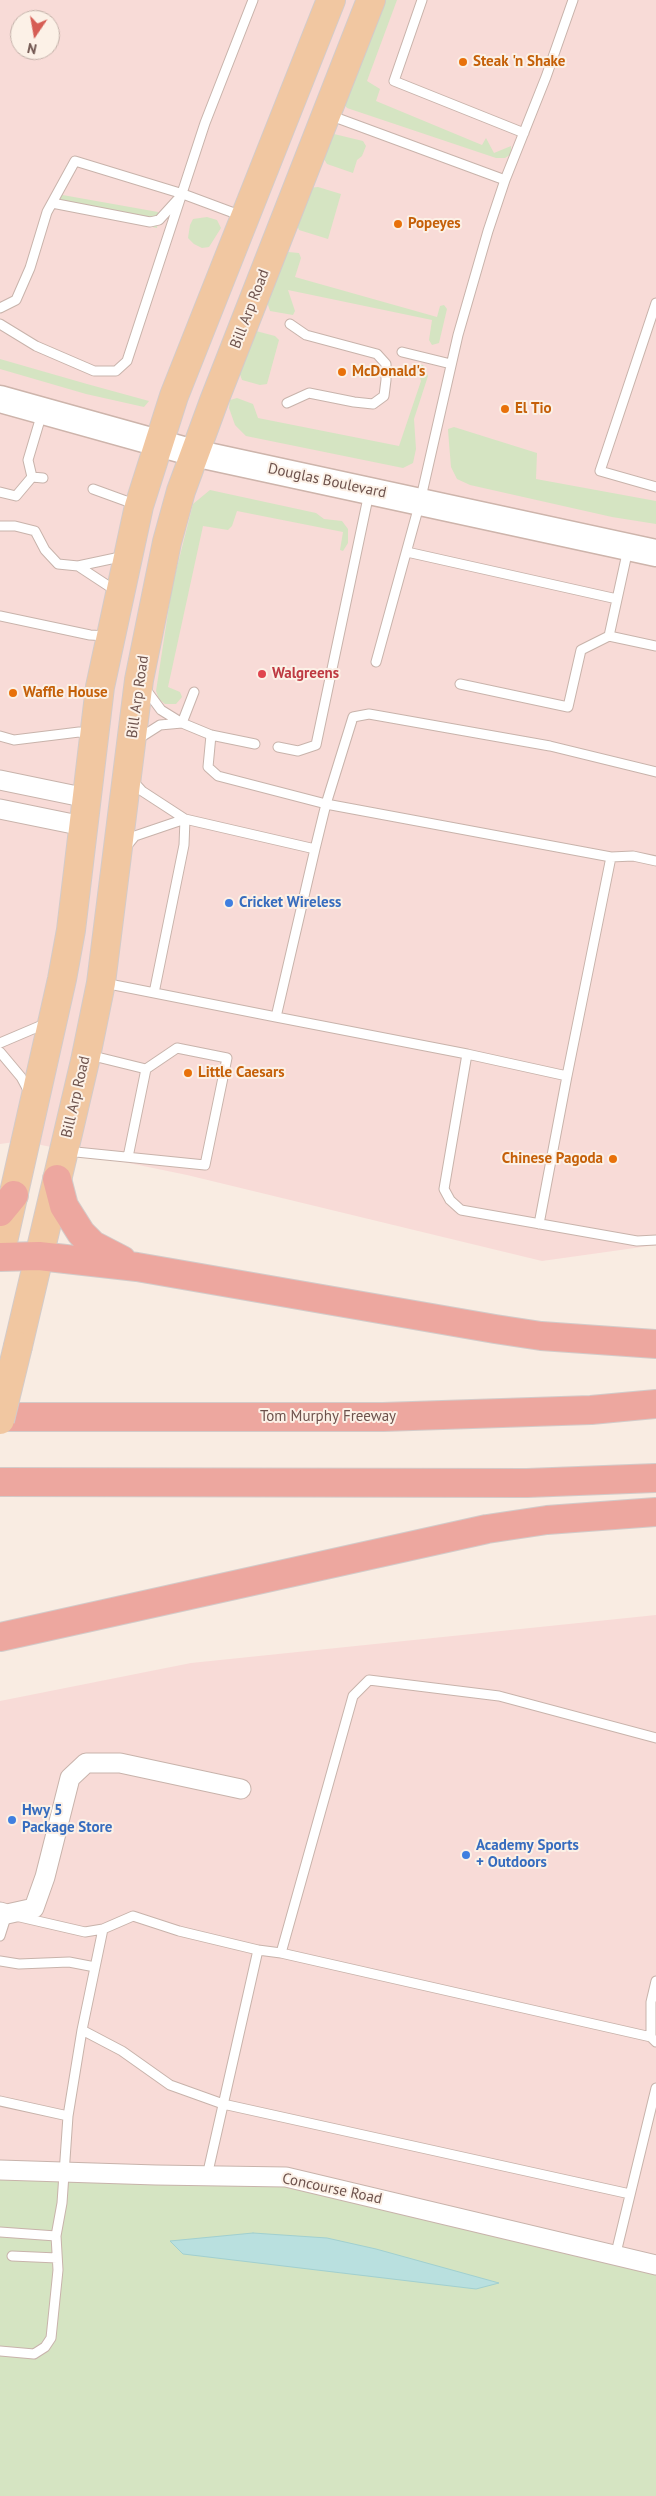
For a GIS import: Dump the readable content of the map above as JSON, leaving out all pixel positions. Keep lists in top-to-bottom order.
{
  "streets": {
    "highway": ["Tom Murphy Freeway"],
    "main road": ["Bill Arp Road", "Douglas Boulevard"],
    "street": ["Concourse Road"]
  },
  "crossings": [
    ["Bill Arp Road", "Douglas Boulevard"],
    ["Bill Arp Road", "Tom Murphy Freeway"]
  ],
  "places": [
    "Steak 'n Shake",
    "Popeyes",
    "McDonald's",
    "El Tio",
    "Walgreens",
    "Waffle House",
    "Cricket Wireless",
    "Little Caesars",
    "Chinese Pagoda",
    "Hwy 5 Package Store",
    "Academy Sports + Outdoors"
  ],
  "north": "bottom"
}
